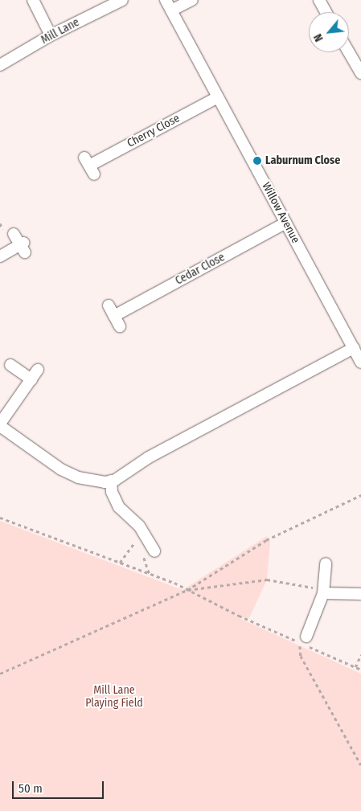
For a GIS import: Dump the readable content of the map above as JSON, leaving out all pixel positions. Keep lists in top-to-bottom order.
{
  "streets": {
    "street": [
      "Mill Lane",
      "Cherry Close",
      "Willow Avenue",
      "Cedar Close"
    ]
  },
  "crossings": [
    ["Cherry Close", "Willow Avenue"],
    ["Willow Avenue", "Cedar Close"]
  ],
  "parks": ["Mill Lane Playing Field"],
  "places": ["Laburnum Close"],
  "scale_bar": "50 m",
  "north": "bottom left"
}
